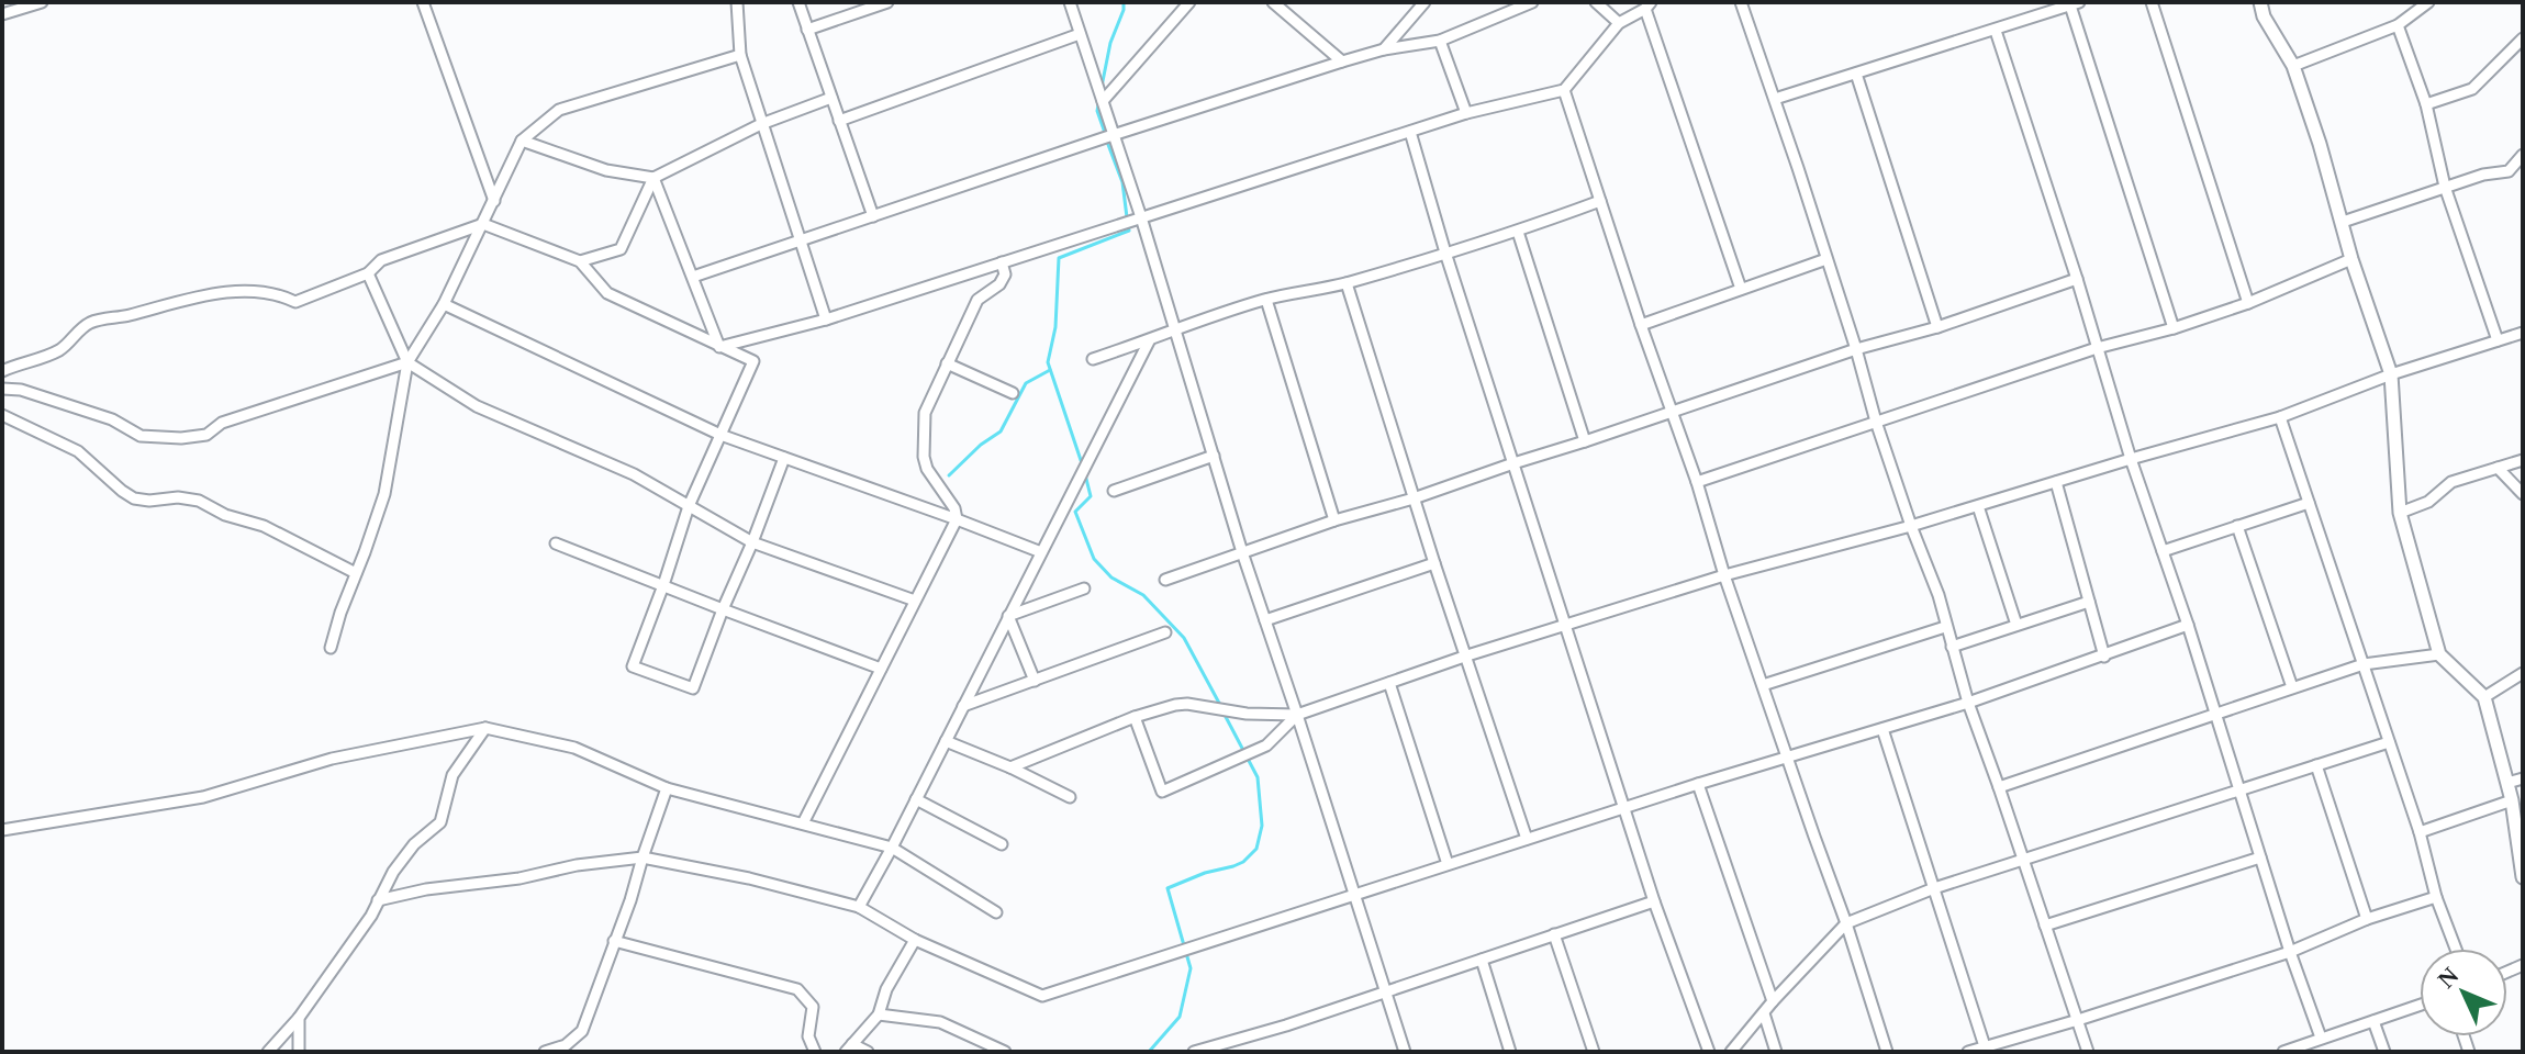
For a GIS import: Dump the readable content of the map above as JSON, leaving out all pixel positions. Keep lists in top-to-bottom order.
{
  "north": "top left"
}
